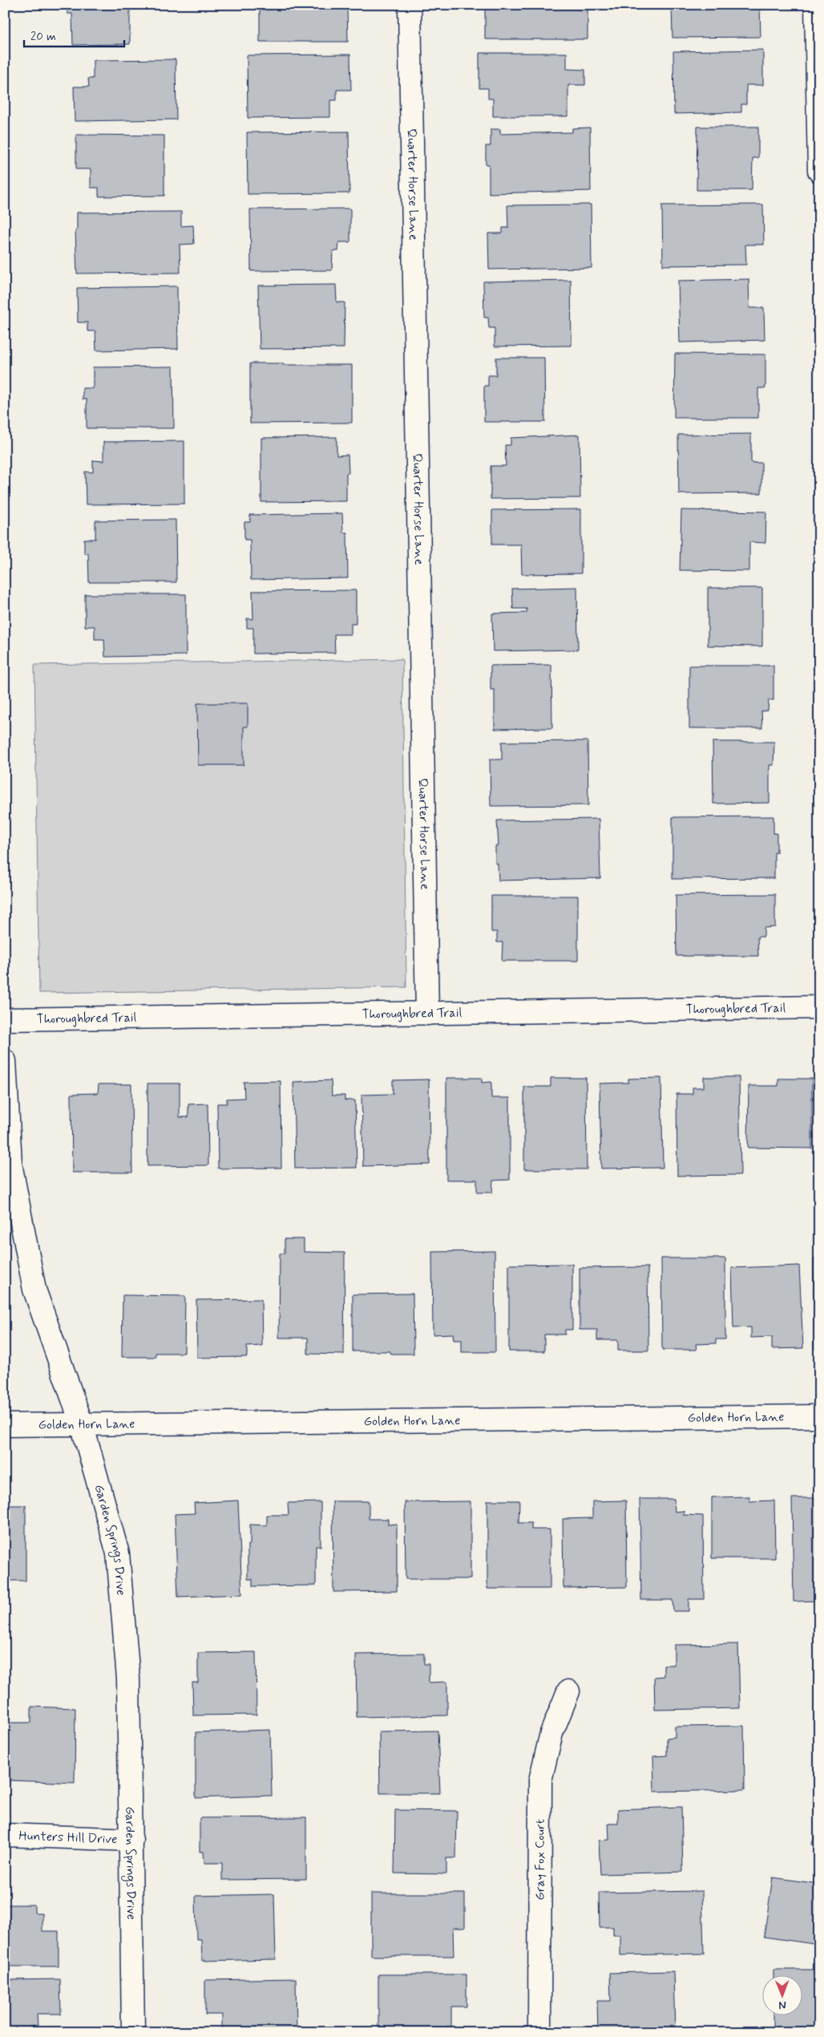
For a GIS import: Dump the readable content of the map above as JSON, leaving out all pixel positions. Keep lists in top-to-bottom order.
{
  "streets": {
    "street": [
      "Quarter Horse Lane",
      "Thoroughbred Trail",
      "Golden Horn Lane",
      "Garden Springs Drive",
      "Hunters Hill Drive",
      "Gray Fox Court"
    ]
  },
  "crossings": [
    ["Quarter Horse Lane", "Thoroughbred Trail"],
    ["Golden Horn Lane", "Garden Springs Drive"],
    ["Garden Springs Drive", "Hunters Hill Drive"]
  ],
  "scale_bar": "20 m",
  "north": "bottom"
}
